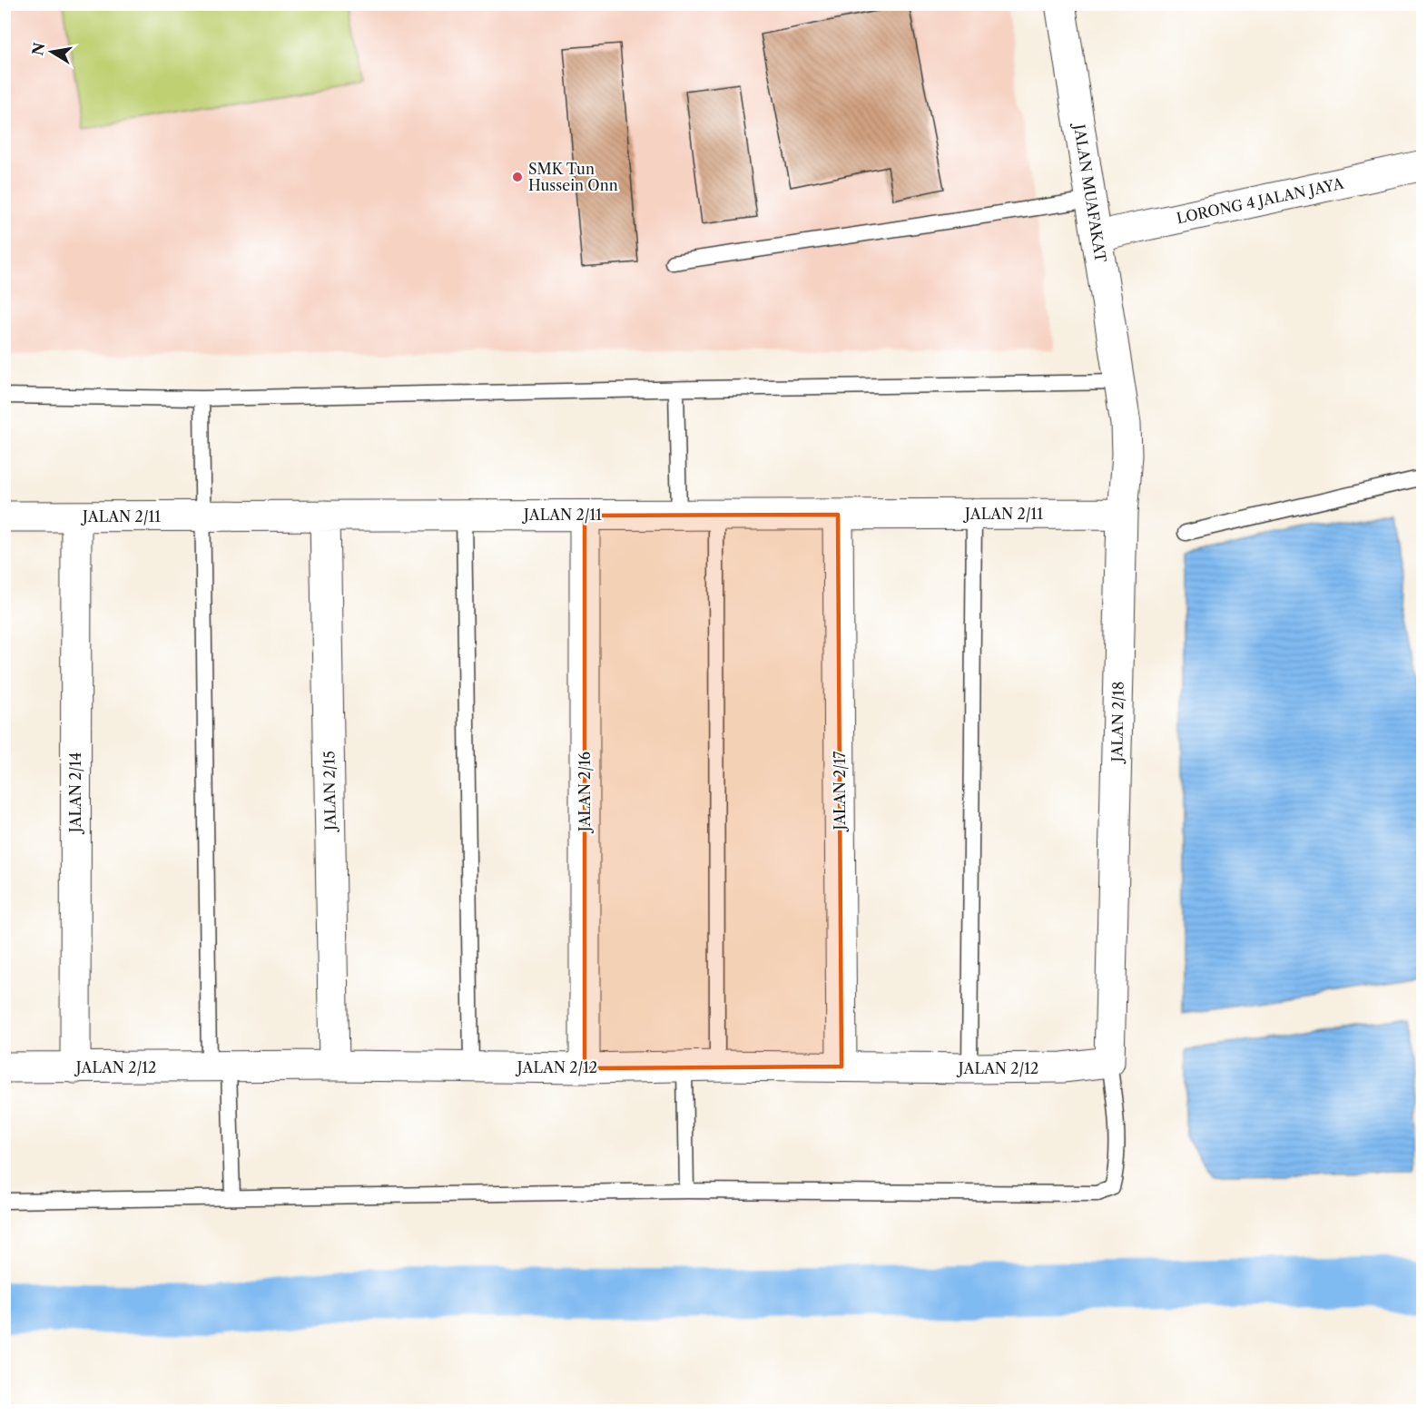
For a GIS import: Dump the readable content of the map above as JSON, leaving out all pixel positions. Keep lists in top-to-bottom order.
{
  "streets": {
    "street": [
      "JALAN MUAFAKAT",
      "LORONG 4 JALAN JAYA",
      "JALAN 2/11",
      "JALAN 2/18",
      "JALAN 2/15",
      "JALAN 2/17",
      "JALAN 2/16",
      "JALAN 2/14",
      "JALAN 2/12"
    ]
  },
  "crossings": [
    ["JALAN MUAFAKAT", "LORONG 4 JALAN JAYA"],
    ["JALAN MUAFAKAT", "JALAN 2/18"],
    ["JALAN 2/11", "JALAN 2/18"],
    ["JALAN 2/11", "JALAN 2/15"],
    ["JALAN 2/11", "JALAN 2/17"],
    ["JALAN 2/11", "JALAN 2/16"],
    ["JALAN 2/11", "JALAN 2/14"],
    ["JALAN 2/18", "JALAN 2/12"],
    ["JALAN 2/15", "JALAN 2/12"],
    ["JALAN 2/17", "JALAN 2/12"],
    ["JALAN 2/16", "JALAN 2/12"],
    ["JALAN 2/14", "JALAN 2/12"]
  ],
  "places": ["SMK Tun Hussein Onn"],
  "north": "left"
}
